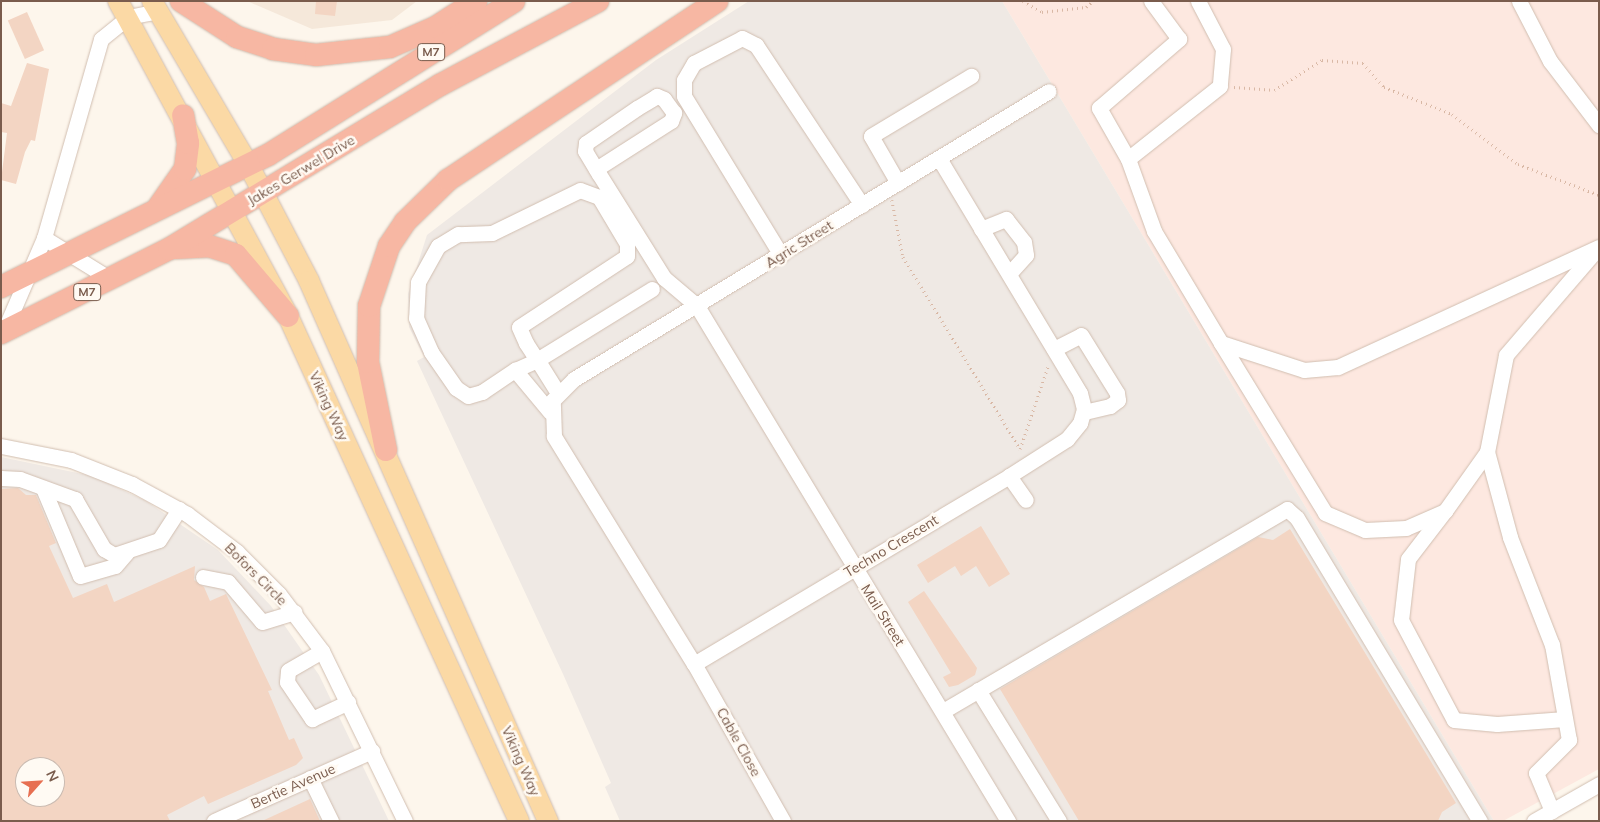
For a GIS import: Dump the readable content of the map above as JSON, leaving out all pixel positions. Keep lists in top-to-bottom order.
{
  "streets": {
    "highway": ["M7", "Jakes Gerwel Drive"],
    "main road": ["Viking Way"],
    "street": [
      "Agric Street",
      "Techno Crescent",
      "Bofors Circle",
      "Mail Street",
      "Cable Close",
      "Bertie Avenue"
    ]
  },
  "crossings": [
    ["M7", "Viking Way"],
    ["Jakes Gerwel Drive", "Viking Way"],
    ["Agric Street", "Mail Street"],
    ["Techno Crescent", "Mail Street"],
    ["Techno Crescent", "Cable Close"],
    ["Bofors Circle", "Bertie Avenue"]
  ],
  "north": "top right"
}
